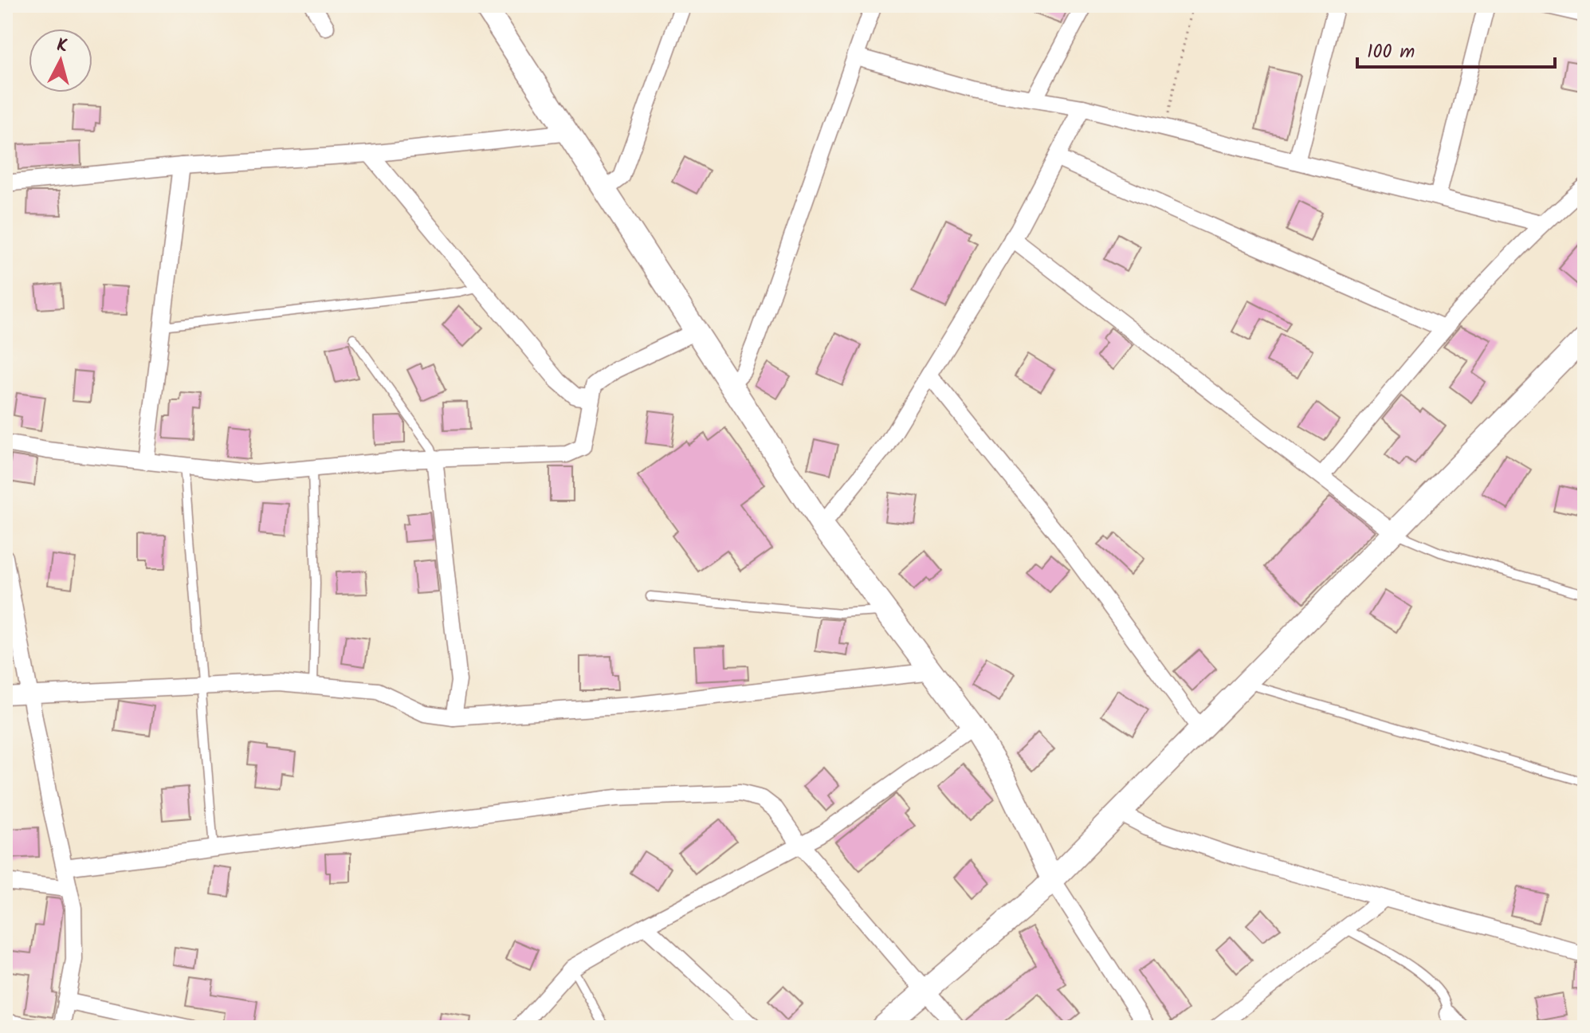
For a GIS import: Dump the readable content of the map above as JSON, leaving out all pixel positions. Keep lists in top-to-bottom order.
{
  "scale_bar": "100 m",
  "north": "top"
}
